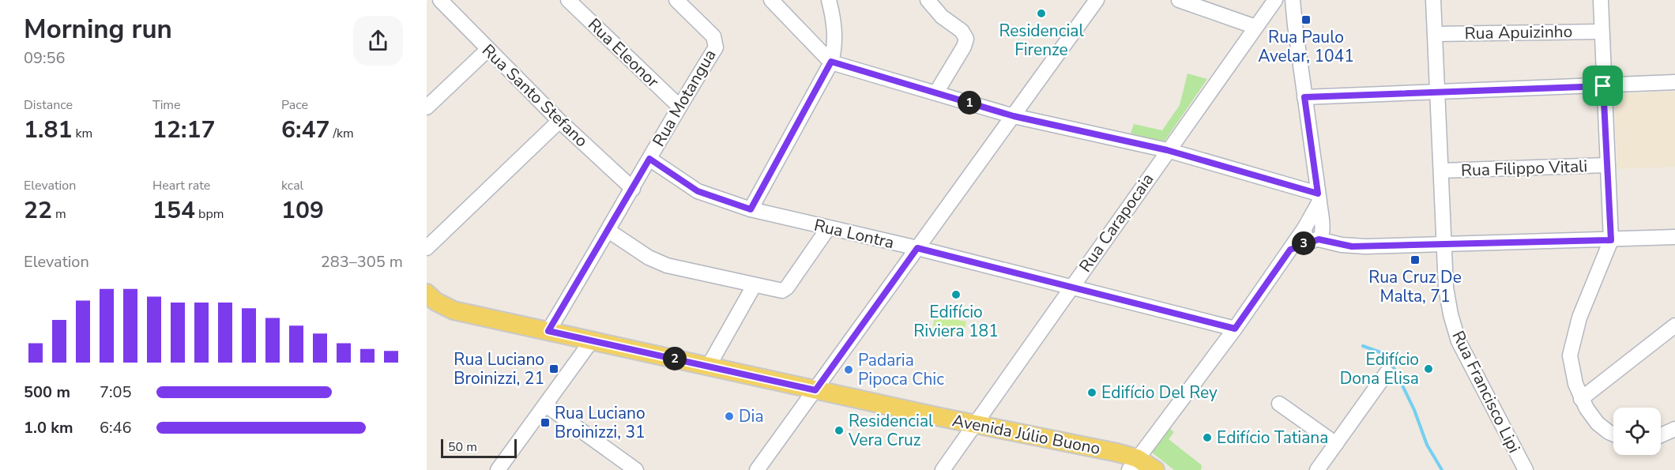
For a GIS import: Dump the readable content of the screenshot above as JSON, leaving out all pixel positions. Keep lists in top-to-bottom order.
{
  "streets": {
    "main road": ["Avenida Júlio Buono"],
    "street": [
      "Rua Apuizinho",
      "Rua Eleonor",
      "Rua Santo Stefano",
      "Rua Motangua",
      "Rua Filippo Vitali",
      "Rua Carapocaia",
      "Rua Lontra",
      "Rua Francisco Lipi"
    ]
  },
  "crossings": [
    ["Rua Apuizinho", "Rua Francisco Lipi"],
    ["Rua Eleonor", "Rua Motangua"],
    ["Rua Santo Stefano", "Rua Motangua"],
    ["Rua Motangua", "Rua Lontra"],
    ["Rua Motangua", "Avenida Júlio Buono"],
    ["Rua Filippo Vitali", "Rua Francisco Lipi"],
    ["Rua Carapocaia", "Rua Lontra"],
    ["Rua Carapocaia", "Avenida Júlio Buono"]
  ],
  "places": {
    "other": [
      "Residencial Firenze",
      "Edifício Riviera 181",
      "Edifício Dona Elisa",
      "Padaria Pipoca Chic",
      "Edifício Del Rey",
      "Dia",
      "Residencial Vera Cruz",
      "Edifício Tatiana"
    ],
    "transit": [
      "Rua Paulo Avelar, 1041",
      "Rua Cruz De Malta, 71",
      "Rua Luciano Broinizzi, 21",
      "Rua Luciano Broinizzi, 31"
    ]
  },
  "scale_bar": "50 m",
  "page": {
    "heading": ["Morning run", "09:56"],
    "stats": [
      ["Distance", "1.81 km"],
      ["Time", "12:17"],
      ["Pace", "6:47 /km"],
      ["Elevation", "22 m"],
      ["Heart rate", "154 bpm"],
      ["kcal", "109"]
    ],
    "pins": ["1", "3", "2"],
    "chart": ["Elevation", "283–305 m"],
    "list": [
      {
        "name": "500 m",
        "note": "7:05"
      },
      {
        "name": "1.0 km",
        "note": "6:46"
      }
    ],
    "scale": "50 m"
  }
}
